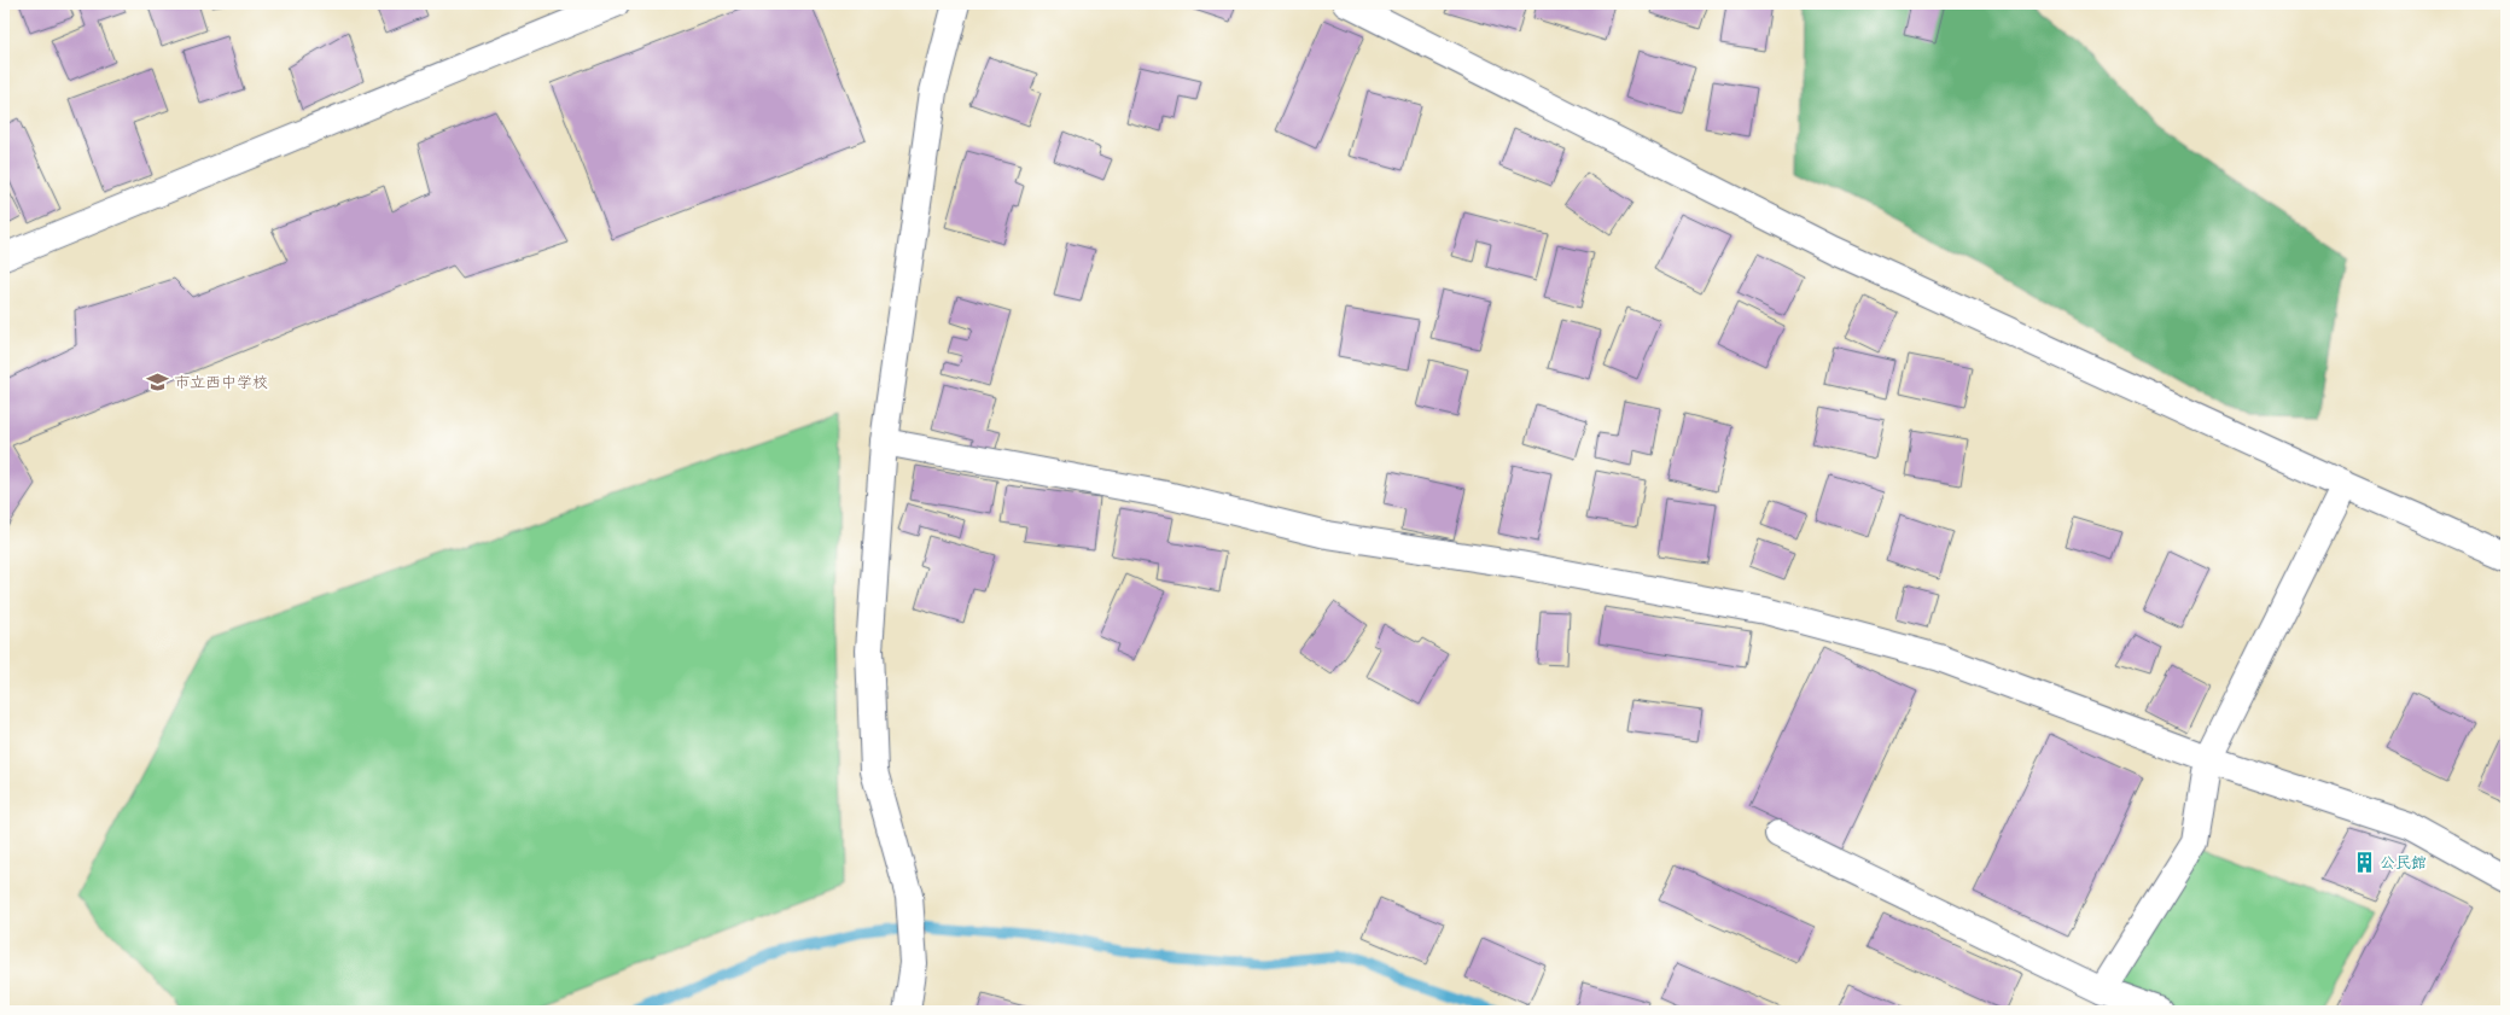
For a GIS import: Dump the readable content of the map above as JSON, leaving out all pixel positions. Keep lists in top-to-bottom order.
{
  "places": {
    "school or university": ["市立西中学校"],
    "building": ["公民館"]
  }
}
